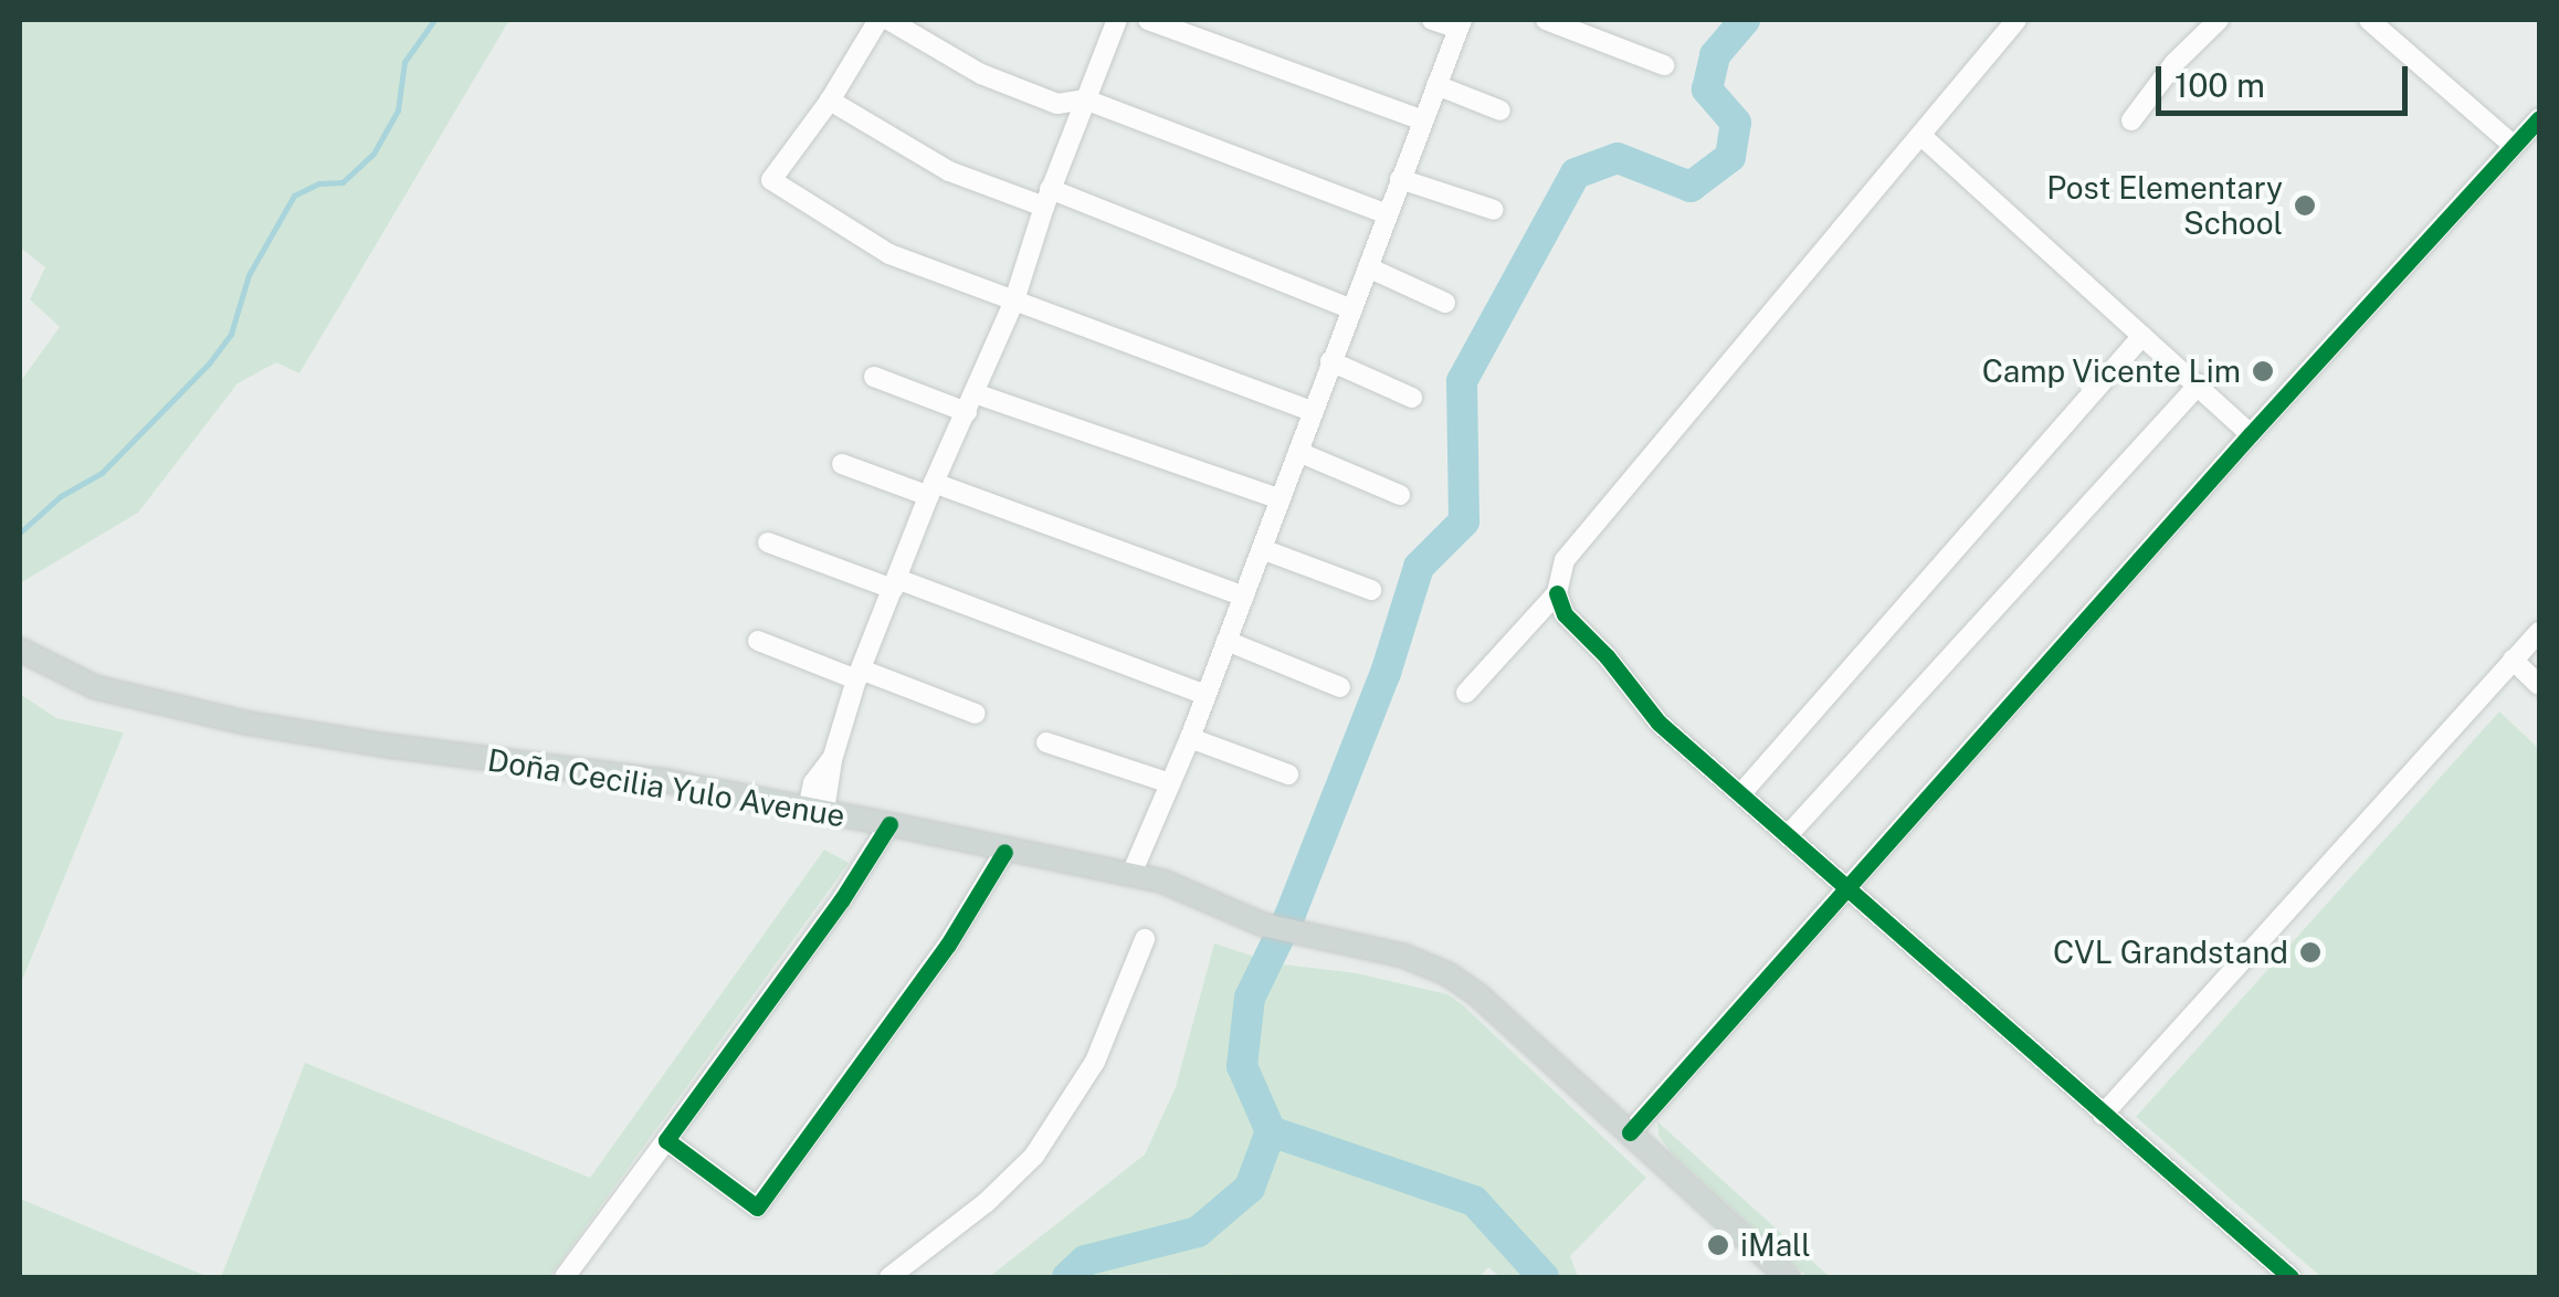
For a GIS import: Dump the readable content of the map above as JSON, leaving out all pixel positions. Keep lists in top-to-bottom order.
{
  "streets": {
    "main road": ["Doña Cecilia Yulo Avenue"]
  },
  "places": [
    "Post Elementary School",
    "Camp Vicente Lim",
    "CVL Grandstand",
    "iMall"
  ],
  "scale_bar": "100 m"
}
